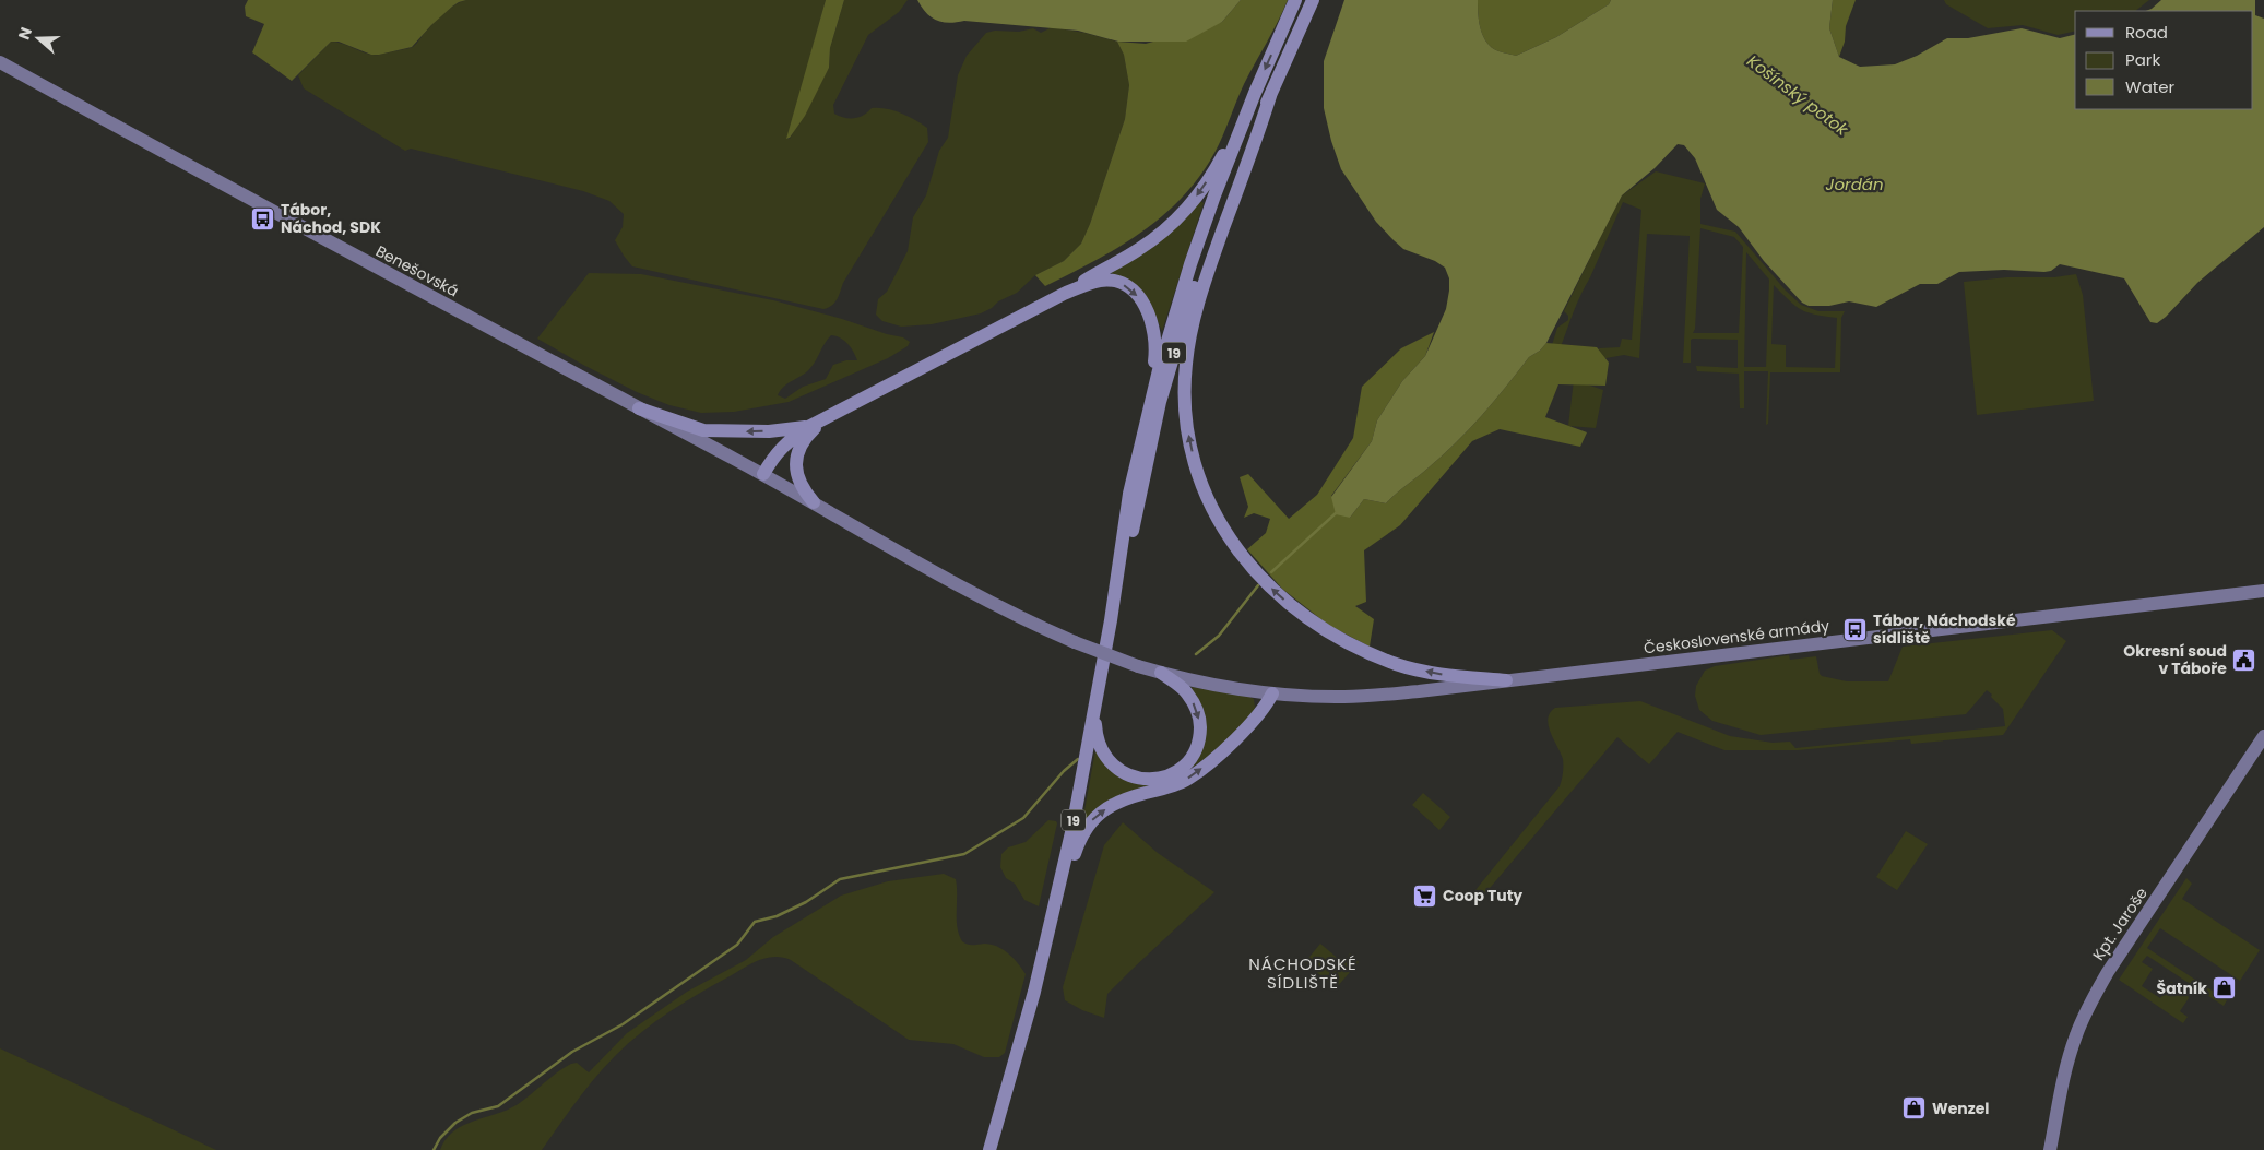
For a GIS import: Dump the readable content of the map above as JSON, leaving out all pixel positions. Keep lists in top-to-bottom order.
{
  "streets": {
    "main road": [
      "Benešovská",
      "19",
      "Československé armády",
      "Kpt. Jaroše"
    ]
  },
  "crossings": [
    ["Benešovská", "Československé armády"]
  ],
  "districts": ["NÁCHODSKÉ SÍDLIŠTĚ"],
  "water": ["Košínský potok", "Jordán"],
  "places": {
    "bus stop": ["Tábor, Náchod, SDK", "Tábor, Náchodské sídliště"],
    "public building": ["Okresní soud v Táboře"],
    "supermarket": ["Coop Tuty"],
    "shop": ["Šatník", "Wenzel"]
  },
  "legend": ["Road", "Park", "Water"],
  "north": "left"
}
